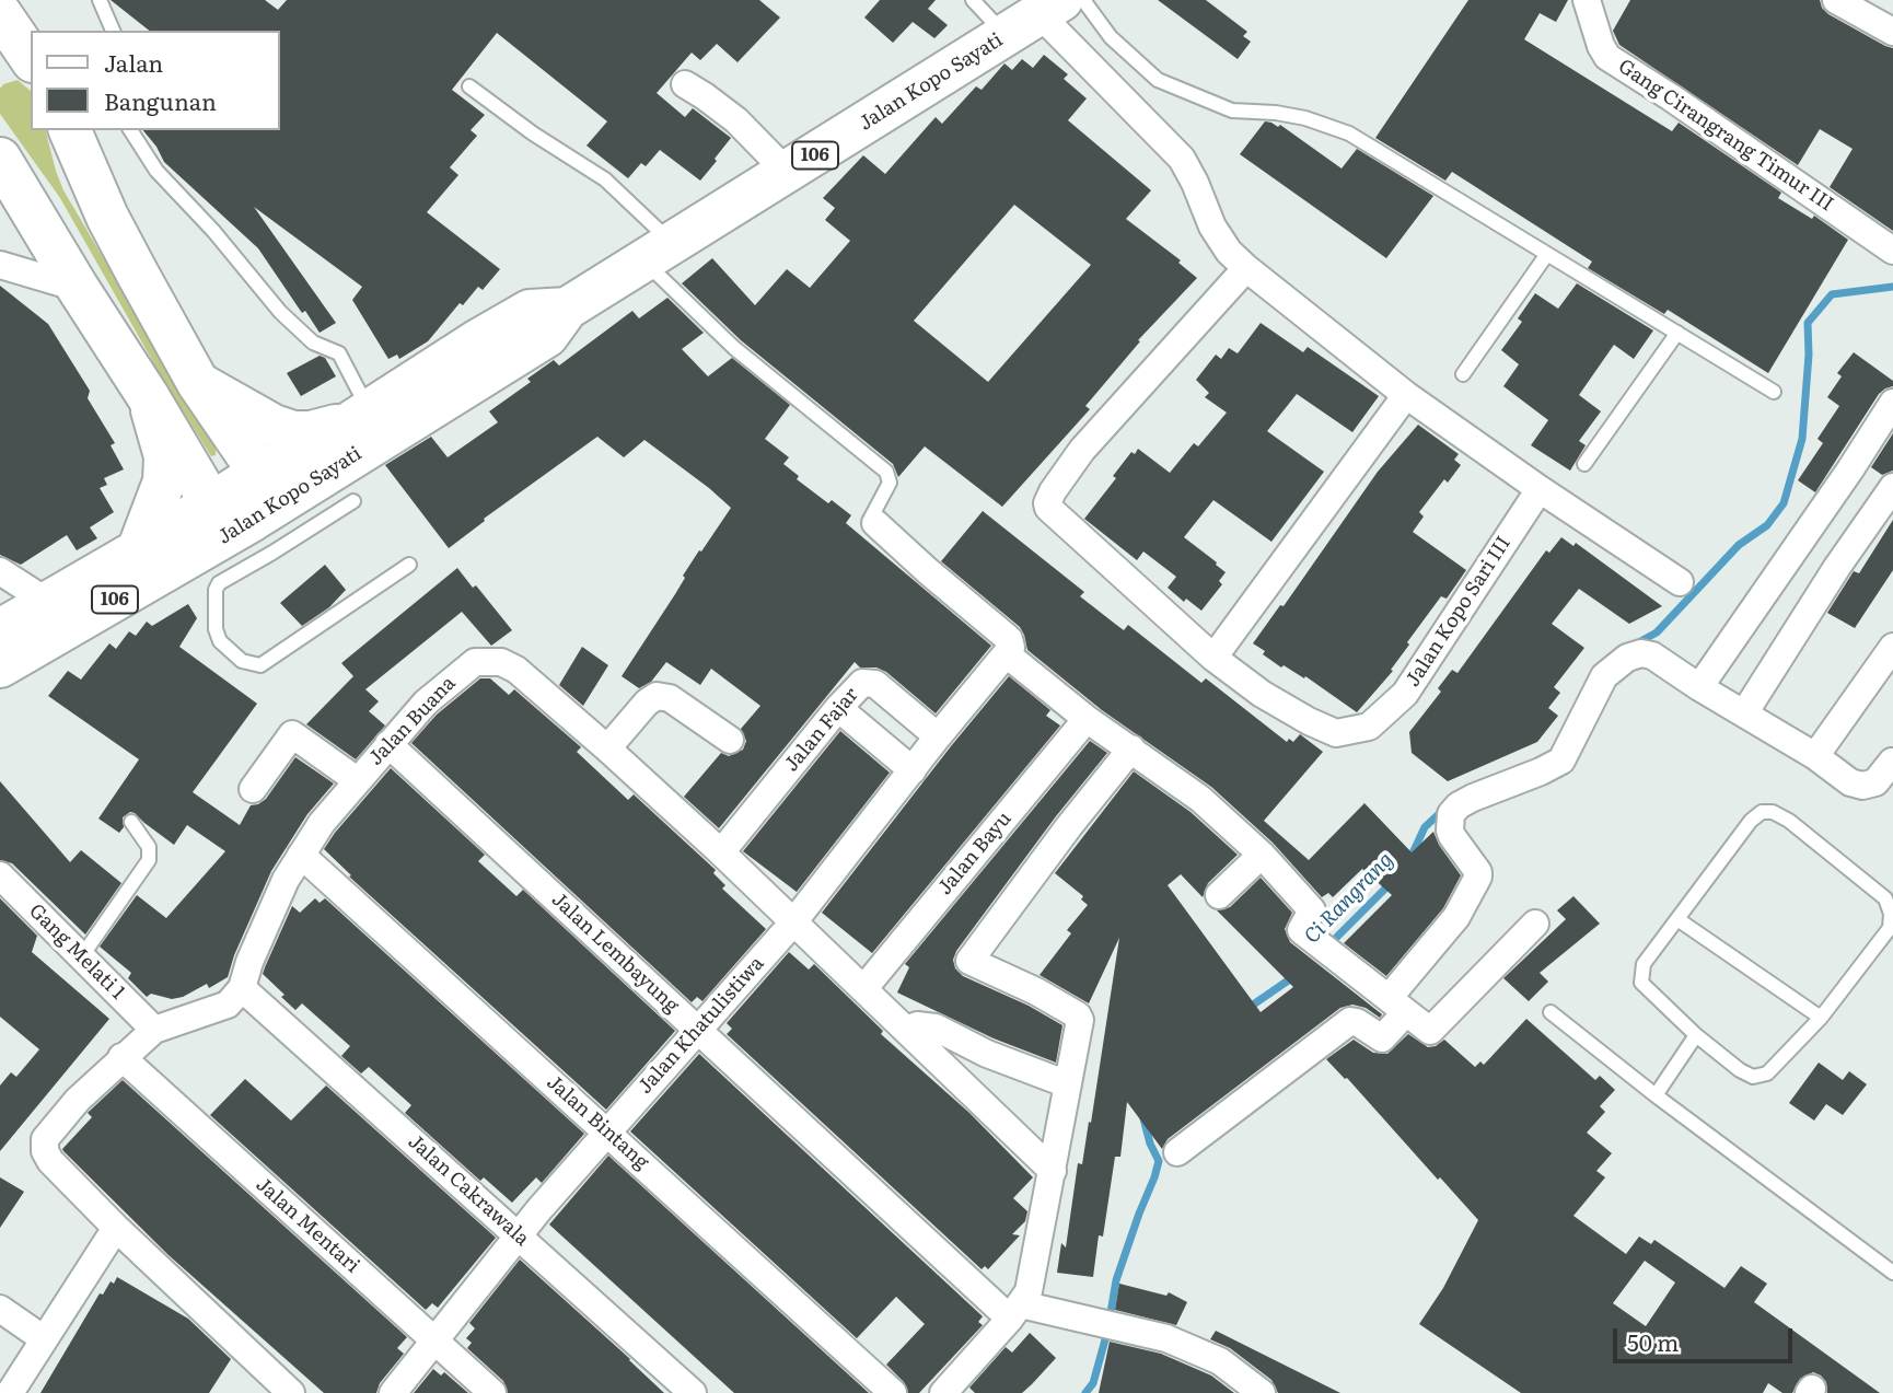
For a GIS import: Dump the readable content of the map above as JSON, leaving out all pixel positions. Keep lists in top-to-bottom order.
{
  "streets": {
    "main road": ["Jalan Kopo Sayati", "106"],
    "street": [
      "Gang Cirangrang Timur III",
      "Jalan Kopo Sari III",
      "Jalan Buana",
      "Jalan Fajar",
      "Jalan Bayu",
      "Gang Melati 1",
      "Jalan Lembayung",
      "Jalan Khatulistiwa",
      "Jalan Bintang",
      "Jalan Cakrawala",
      "Jalan Mentari"
    ]
  },
  "crossings": [
    ["Jalan Buana", "Jalan Fajar"],
    ["Jalan Buana", "Jalan Bayu"],
    ["Jalan Buana", "Jalan Lembayung"],
    ["Jalan Buana", "Jalan Khatulistiwa"],
    ["Jalan Buana", "Jalan Bintang"],
    ["Jalan Buana", "Jalan Cakrawala"],
    ["Jalan Fajar", "Jalan Khatulistiwa"],
    ["Jalan Lembayung", "Jalan Khatulistiwa"],
    ["Jalan Khatulistiwa", "Jalan Bintang"],
    ["Jalan Khatulistiwa", "Jalan Cakrawala"],
    ["Jalan Khatulistiwa", "Jalan Mentari"]
  ],
  "water": ["Ci Rangrang"],
  "legend": ["Jalan", "Bangunan"],
  "scale_bar": "50 m"
}
